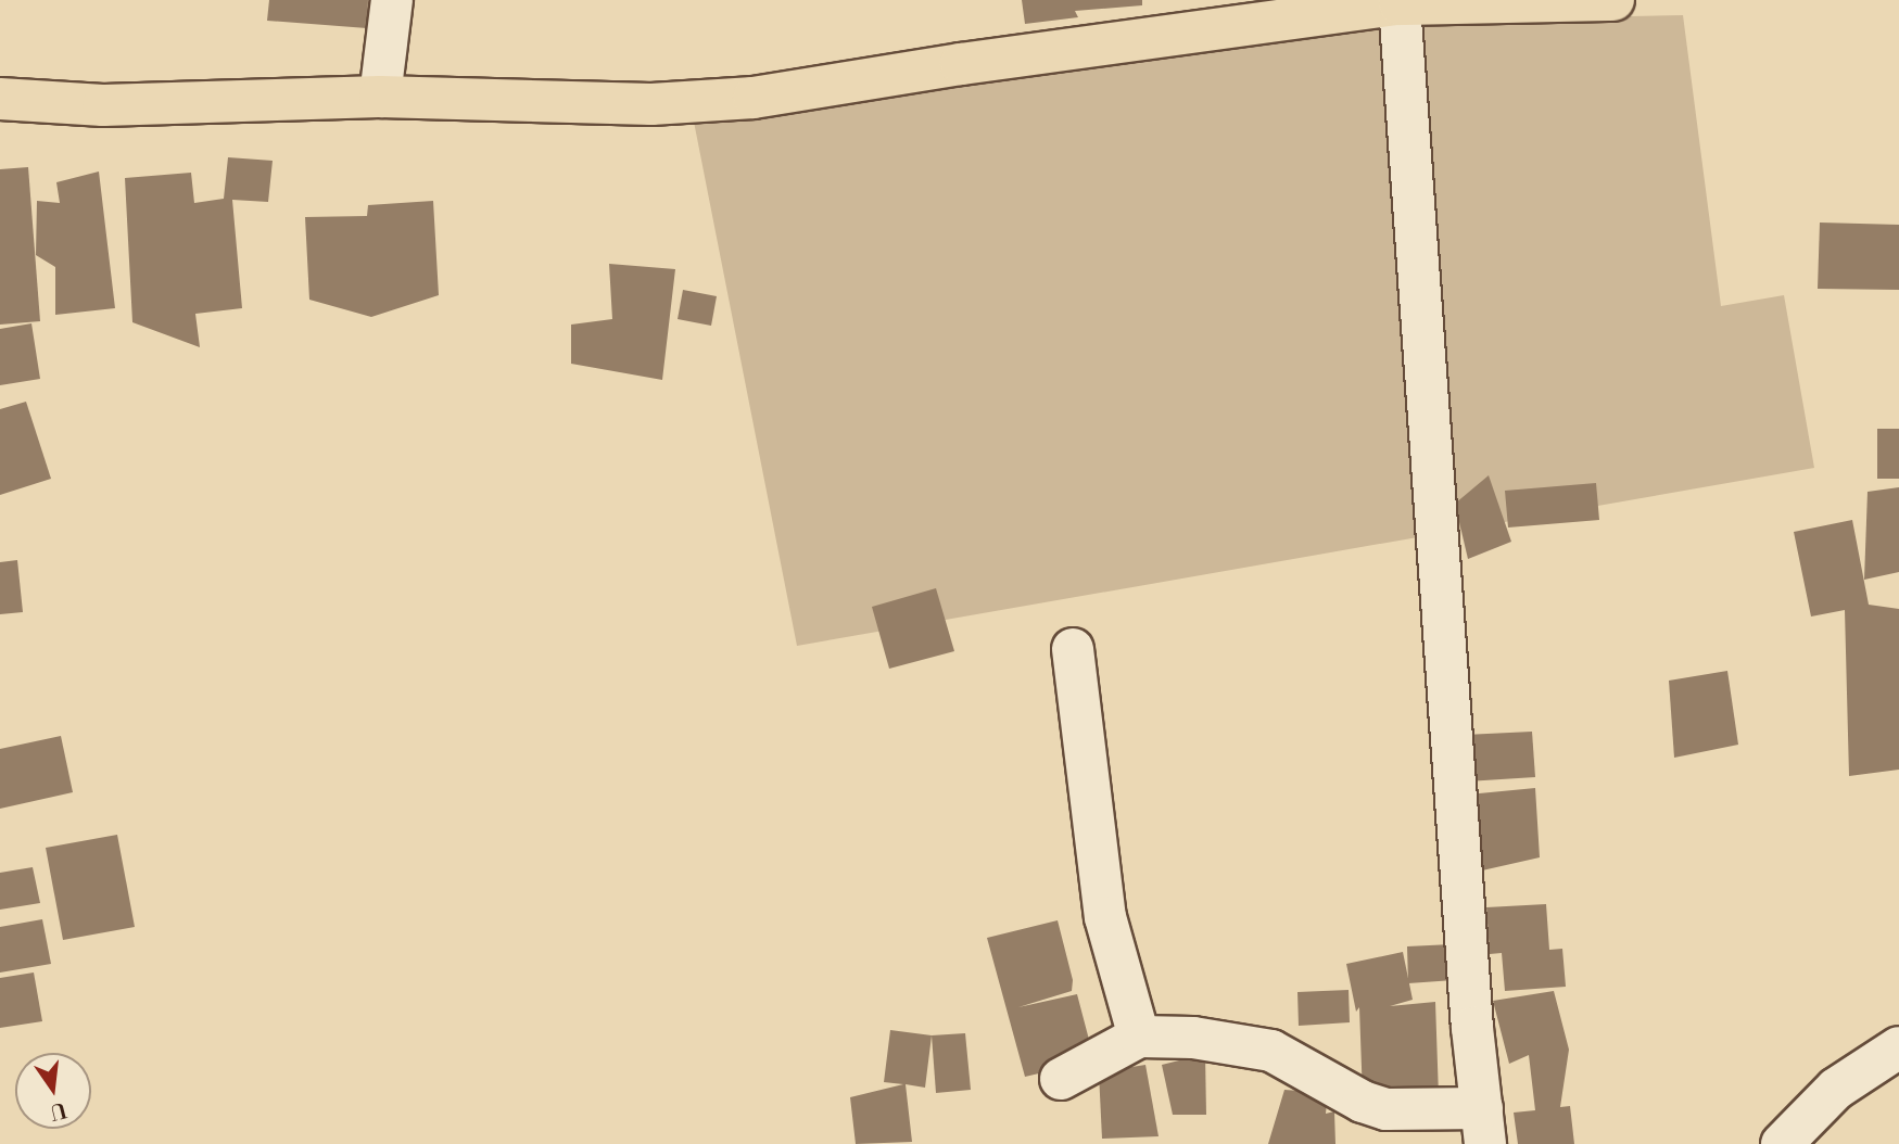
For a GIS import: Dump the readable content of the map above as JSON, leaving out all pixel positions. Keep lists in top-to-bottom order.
{
  "north": "bottom"
}
